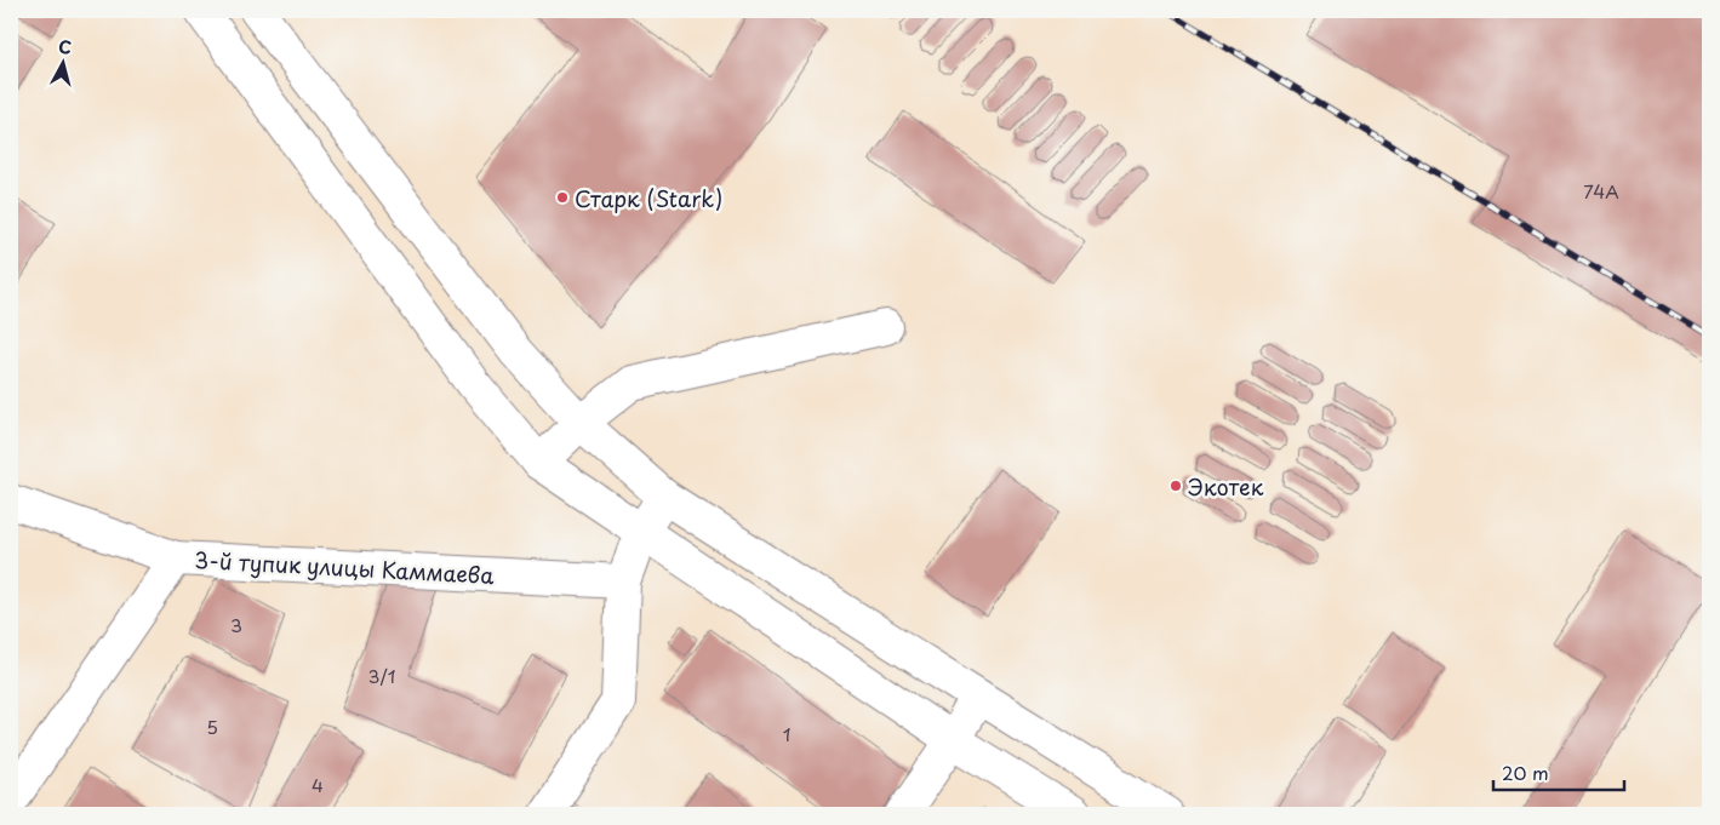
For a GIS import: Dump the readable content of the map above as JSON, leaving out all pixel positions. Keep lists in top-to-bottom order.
{
  "streets": {
    "main road": ["3-й тупик улицы Каммаева"]
  },
  "places": ["Старк (Stark)", "Экотек"],
  "house_numbers": [
    "74А",
    "3",
    "3/1",
    "5",
    "1",
    "4"
  ],
  "scale_bar": "20 m",
  "north": "top"
}
